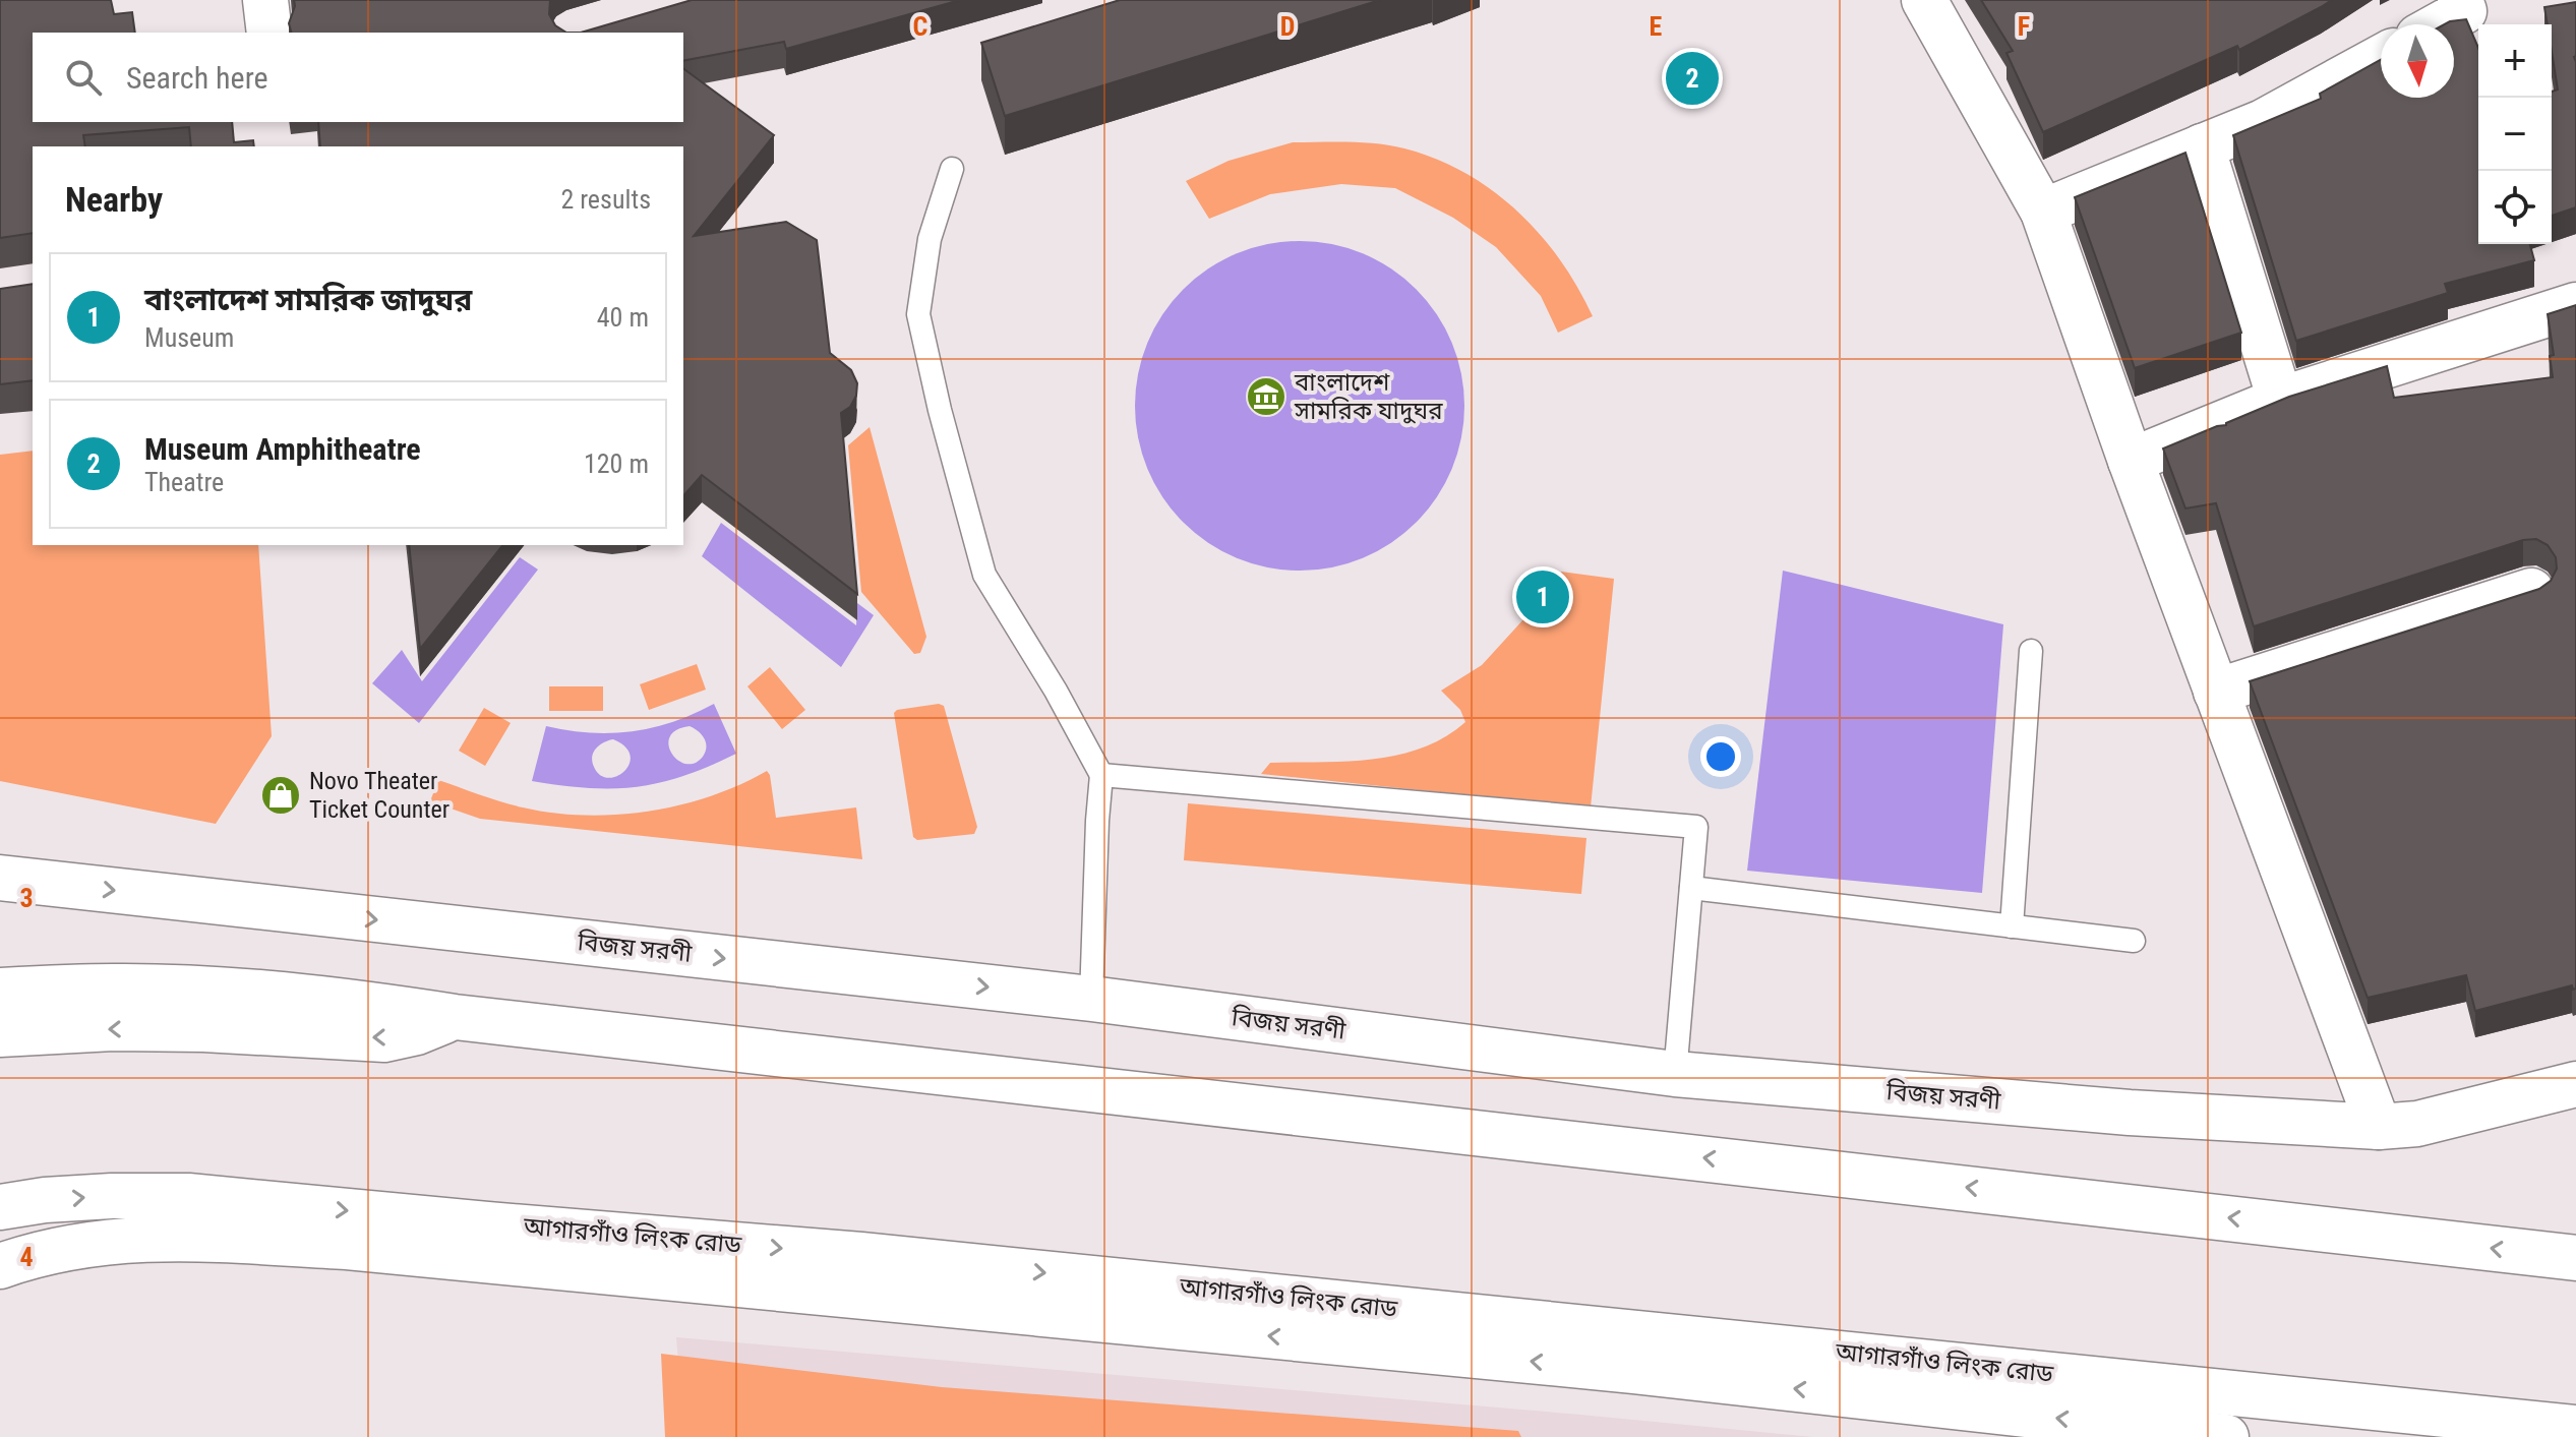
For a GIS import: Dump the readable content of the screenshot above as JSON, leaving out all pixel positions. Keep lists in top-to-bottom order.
{
  "streets": {
    "main road": ["বিজয় সরণী", "আগারগাঁও লিংক রোড"]
  },
  "places": {
    "museum": ["বাংলাদেশ সামরিক যাদুঘর"],
    "shop": ["Novo Theater Ticket Counter"]
  },
  "north": "bottom",
  "page": {
    "map_buttons": ["+", "−"],
    "search": "Search here",
    "pins": ["2", "1"],
    "heading": ["Nearby", "2 results"],
    "list": [
      {
        "mark": "1",
        "name": "বাংলাদেশ সামরিক জাদুঘর",
        "note": "Museum",
        "value": "40 m"
      },
      {
        "mark": "2",
        "name": "Museum Amphitheatre",
        "note": "Theatre",
        "value": "120 m"
      }
    ]
  },
  "grid": {
    "columns": [
      "C",
      "D",
      "E",
      "F"
    ],
    "rows": ["3", "4"]
  }
}
